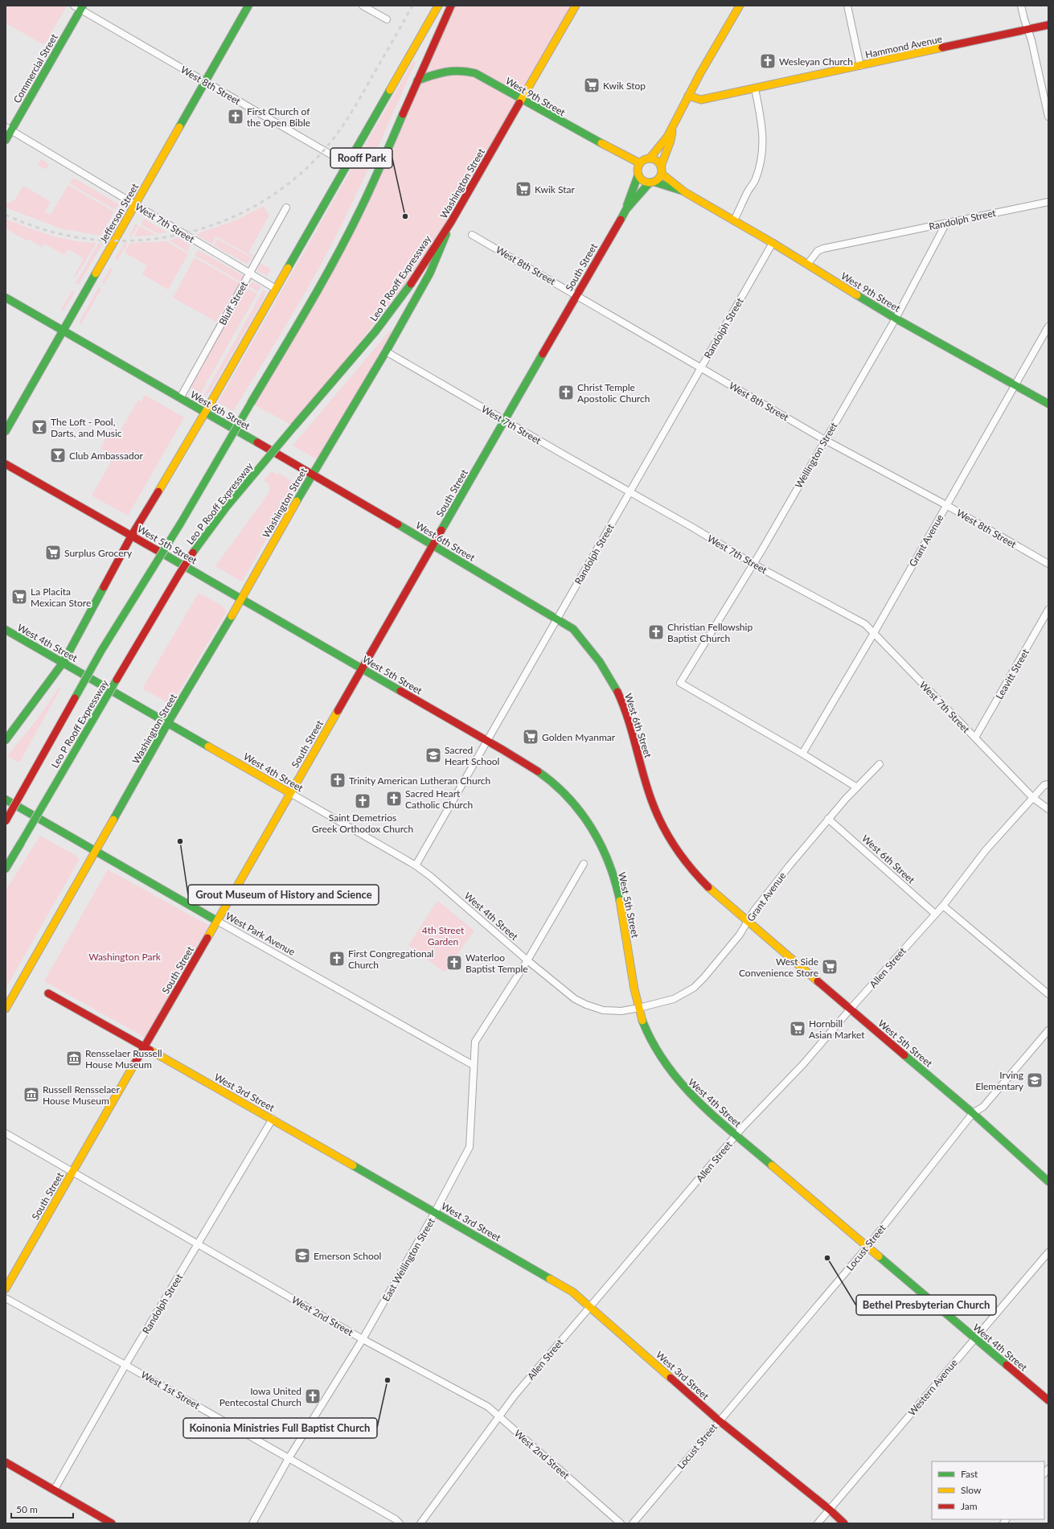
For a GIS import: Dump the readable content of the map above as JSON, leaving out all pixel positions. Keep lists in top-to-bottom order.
{
  "streets": {
    "main road": [
      "Hammond Avenue",
      "Commercial Street",
      "West 9th Street",
      "Washington Street",
      "Jefferson Street",
      "South Street",
      "Leo P Rooff Expressway",
      "West 6th Street",
      "West 5th Street",
      "West 4th Street",
      "West Park Avenue",
      "West 3rd Street"
    ],
    "street": [
      "West 8th Street",
      "Randolph Street",
      "West 7th Street",
      "Bluff Street",
      "Wellington Street",
      "Grant Avenue",
      "Leavitt Street",
      "Allen Street",
      "Locust Street",
      "East Wellington Street",
      "West 2nd Street",
      "Western Avenue",
      "West 1st Street"
    ]
  },
  "crossings": [
    ["Commercial Street", "West 8th Street"],
    ["Commercial Street", "West 7th Street"],
    ["West 8th Street", "Jefferson Street"],
    ["West 8th Street", "Randolph Street"],
    ["West 8th Street", "South Street"],
    ["West 8th Street", "Wellington Street"],
    ["West 8th Street", "Grant Avenue"],
    ["West 9th Street", "Washington Street"],
    ["West 9th Street", "Randolph Street"],
    ["West 9th Street", "South Street"],
    ["West 9th Street", "Leo P Rooff Expressway"],
    ["West 9th Street", "Wellington Street"],
    ["West 9th Street", "Grant Avenue"],
    ["Washington Street", "West 7th Street"],
    ["Washington Street", "Leo P Rooff Expressway"],
    ["Washington Street", "West 6th Street"],
    ["Washington Street", "West 5th Street"],
    ["Washington Street", "West 4th Street"],
    ["Washington Street", "West Park Avenue"],
    ["Jefferson Street", "West 7th Street"],
    ["Jefferson Street", "West 6th Street"],
    ["Randolph Street", "West 7th Street"],
    ["Randolph Street", "West 6th Street"],
    ["Randolph Street", "Wellington Street"],
    ["Randolph Street", "West 5th Street"],
    ["Randolph Street", "West 4th Street"],
    ["Randolph Street", "West 3rd Street"],
    ["Randolph Street", "West 2nd Street"],
    ["Randolph Street", "West 1st Street"],
    ["West 7th Street", "South Street"],
    ["West 7th Street", "Bluff Street"],
    ["West 7th Street", "Wellington Street"],
    ["West 7th Street", "Grant Avenue"],
    ["West 7th Street", "Leavitt Street"],
    ["West 7th Street", "Allen Street"],
    ["South Street", "West 6th Street"],
    ["South Street", "West 5th Street"],
    ["South Street", "West 4th Street"],
    ["South Street", "West Park Avenue"],
    ["South Street", "West 3rd Street"],
    ["South Street", "West 2nd Street"],
    ["Bluff Street", "West 6th Street"],
    ["West 6th Street", "Grant Avenue"],
    ["West 6th Street", "West 5th Street"],
    ["West 6th Street", "Allen Street"],
    ["Wellington Street", "Grant Avenue"],
    ["Grant Avenue", "West 5th Street"],
    ["Grant Avenue", "West 4th Street"],
    ["West 5th Street", "West 4th Street"],
    ["West 5th Street", "Allen Street"],
    ["West 5th Street", "Locust Street"],
    ["West 4th Street", "Allen Street"],
    ["West 4th Street", "Locust Street"],
    ["West 4th Street", "East Wellington Street"],
    ["West 4th Street", "Western Avenue"],
    ["West Park Avenue", "East Wellington Street"],
    ["Allen Street", "West 3rd Street"],
    ["Allen Street", "West 2nd Street"],
    ["West 3rd Street", "Locust Street"],
    ["West 3rd Street", "East Wellington Street"],
    ["West 3rd Street", "Western Avenue"],
    ["East Wellington Street", "West 2nd Street"],
    ["East Wellington Street", "West 1st Street"]
  ],
  "parks": ["4th Street Garden", "Washington Park"],
  "places": {
    "church": [
      "Wesleyan Church",
      "First Church of the Open Bible",
      "Christ Temple Apostolic Church",
      "Christian Fellowship Baptist Church",
      "Trinity American Lutheran Church",
      "Sacred Heart Catholic Church",
      "Saint Demetrios Greek Orthodox Church",
      "First Congregational Church",
      "Waterloo Baptist Temple",
      "Iowa United Pentecostal Church"
    ],
    "supermarket": [
      "Kwik Stop",
      "Kwik Star",
      "Surplus Grocery",
      "La Placita Mexican Store",
      "Golden Myanmar",
      "West Side Convenience Store",
      "Hornbill Asian Market"
    ],
    "other": [
      "Rooff Park",
      "Grout Museum of History and Science",
      "Bethel Presbyterian Church",
      "Koinonia Ministries Full Baptist Church"
    ],
    "bar": ["The Loft - Pool, Darts, and Music", "Club Ambassador"],
    "school or university": ["Sacred Heart School", "Irving Elementary", "Emerson School"],
    "museum": ["Rensselaer Russell House Museum", "Russell Rensselaer House Museum"]
  },
  "legend": ["Fast", "Slow", "Jam"],
  "scale_bar": "50 m"
}
